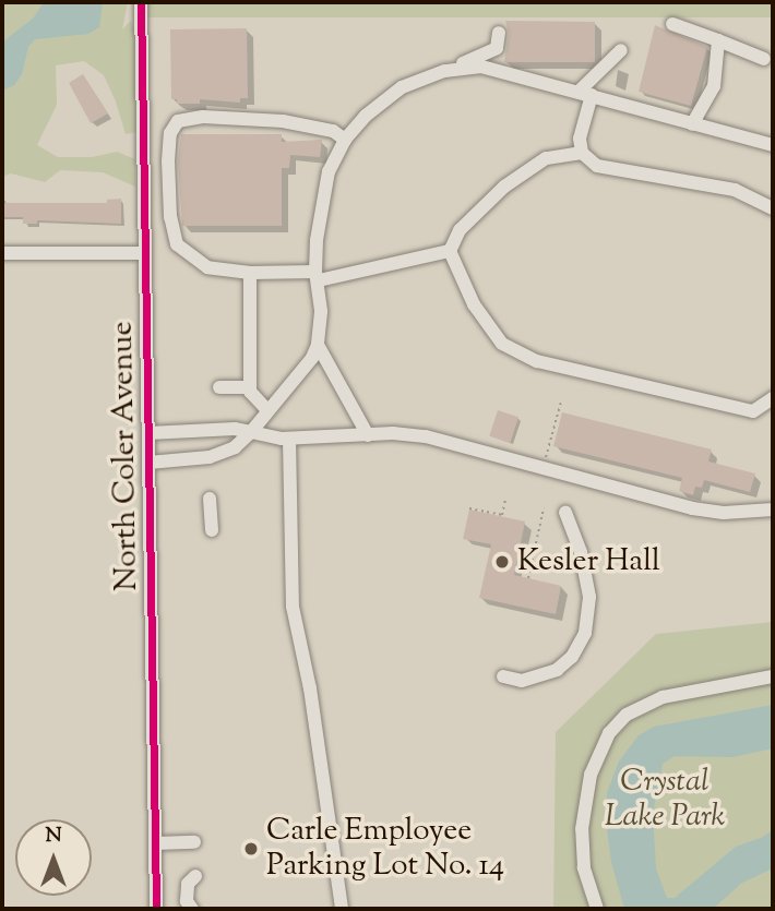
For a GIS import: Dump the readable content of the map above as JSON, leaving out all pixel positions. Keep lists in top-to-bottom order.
{
  "streets": {
    "street": ["North Coler Avenue"]
  },
  "parks": ["Crystal Lake Park"],
  "places": ["Kesler Hall", "Carle Employee Parking Lot No. 14"],
  "north": "top"
}
